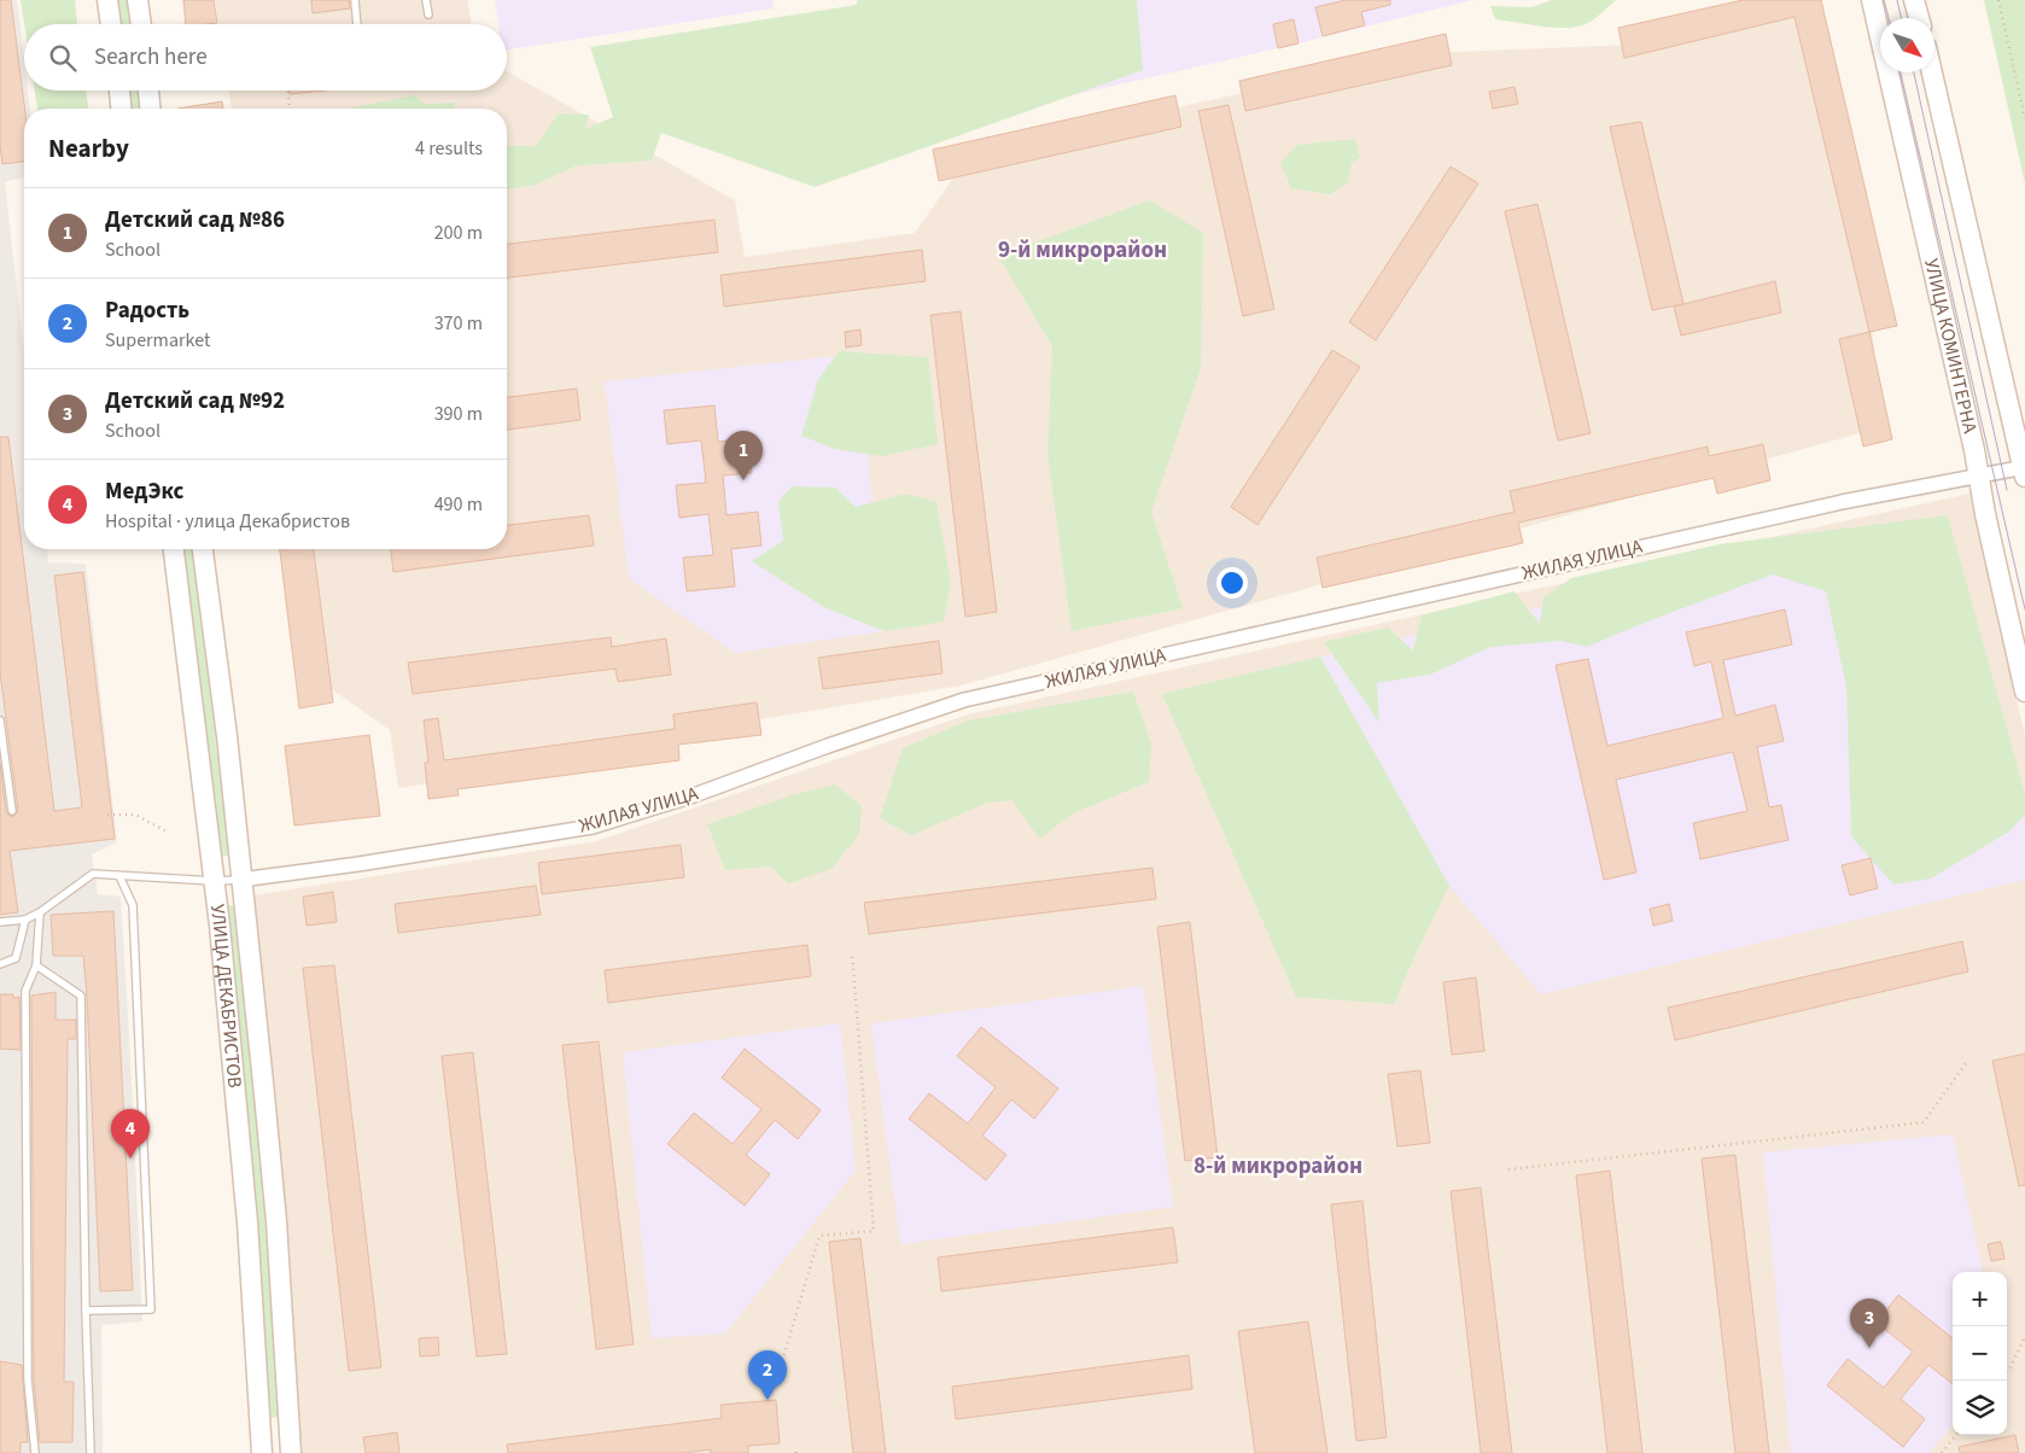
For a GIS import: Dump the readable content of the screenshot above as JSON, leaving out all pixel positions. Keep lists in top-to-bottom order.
{
  "streets": {
    "street": ["УЛИЦА КОМИНТЕРНА", "ЖИЛАЯ УЛИЦА", "УЛИЦА ДЕКАБРИСТОВ"]
  },
  "crossings": [
    ["УЛИЦА КОМИНТЕРНА", "ЖИЛАЯ УЛИЦА"],
    ["ЖИЛАЯ УЛИЦА", "УЛИЦА ДЕКАБРИСТОВ"]
  ],
  "districts": ["9-й микрорайон", "8-й микрорайон"],
  "north": "bottom right",
  "page": {
    "search": "Search here",
    "heading": ["Nearby", "4 results"],
    "list": [
      {
        "mark": "1",
        "name": "Детский сад №86",
        "note": "School",
        "value": "200 m"
      },
      {
        "mark": "2",
        "name": "Радость",
        "note": "Supermarket",
        "value": "370 m"
      },
      {
        "mark": "3",
        "name": "Детский сад №92",
        "note": "School",
        "value": "390 m"
      },
      {
        "mark": "4",
        "name": "МедЭкс",
        "note": "Hospital · улица Декабристов",
        "value": "490 m"
      }
    ],
    "pins": [
      "1",
      "4",
      "3",
      "2"
    ],
    "map_buttons": ["+", "−"]
  }
}
